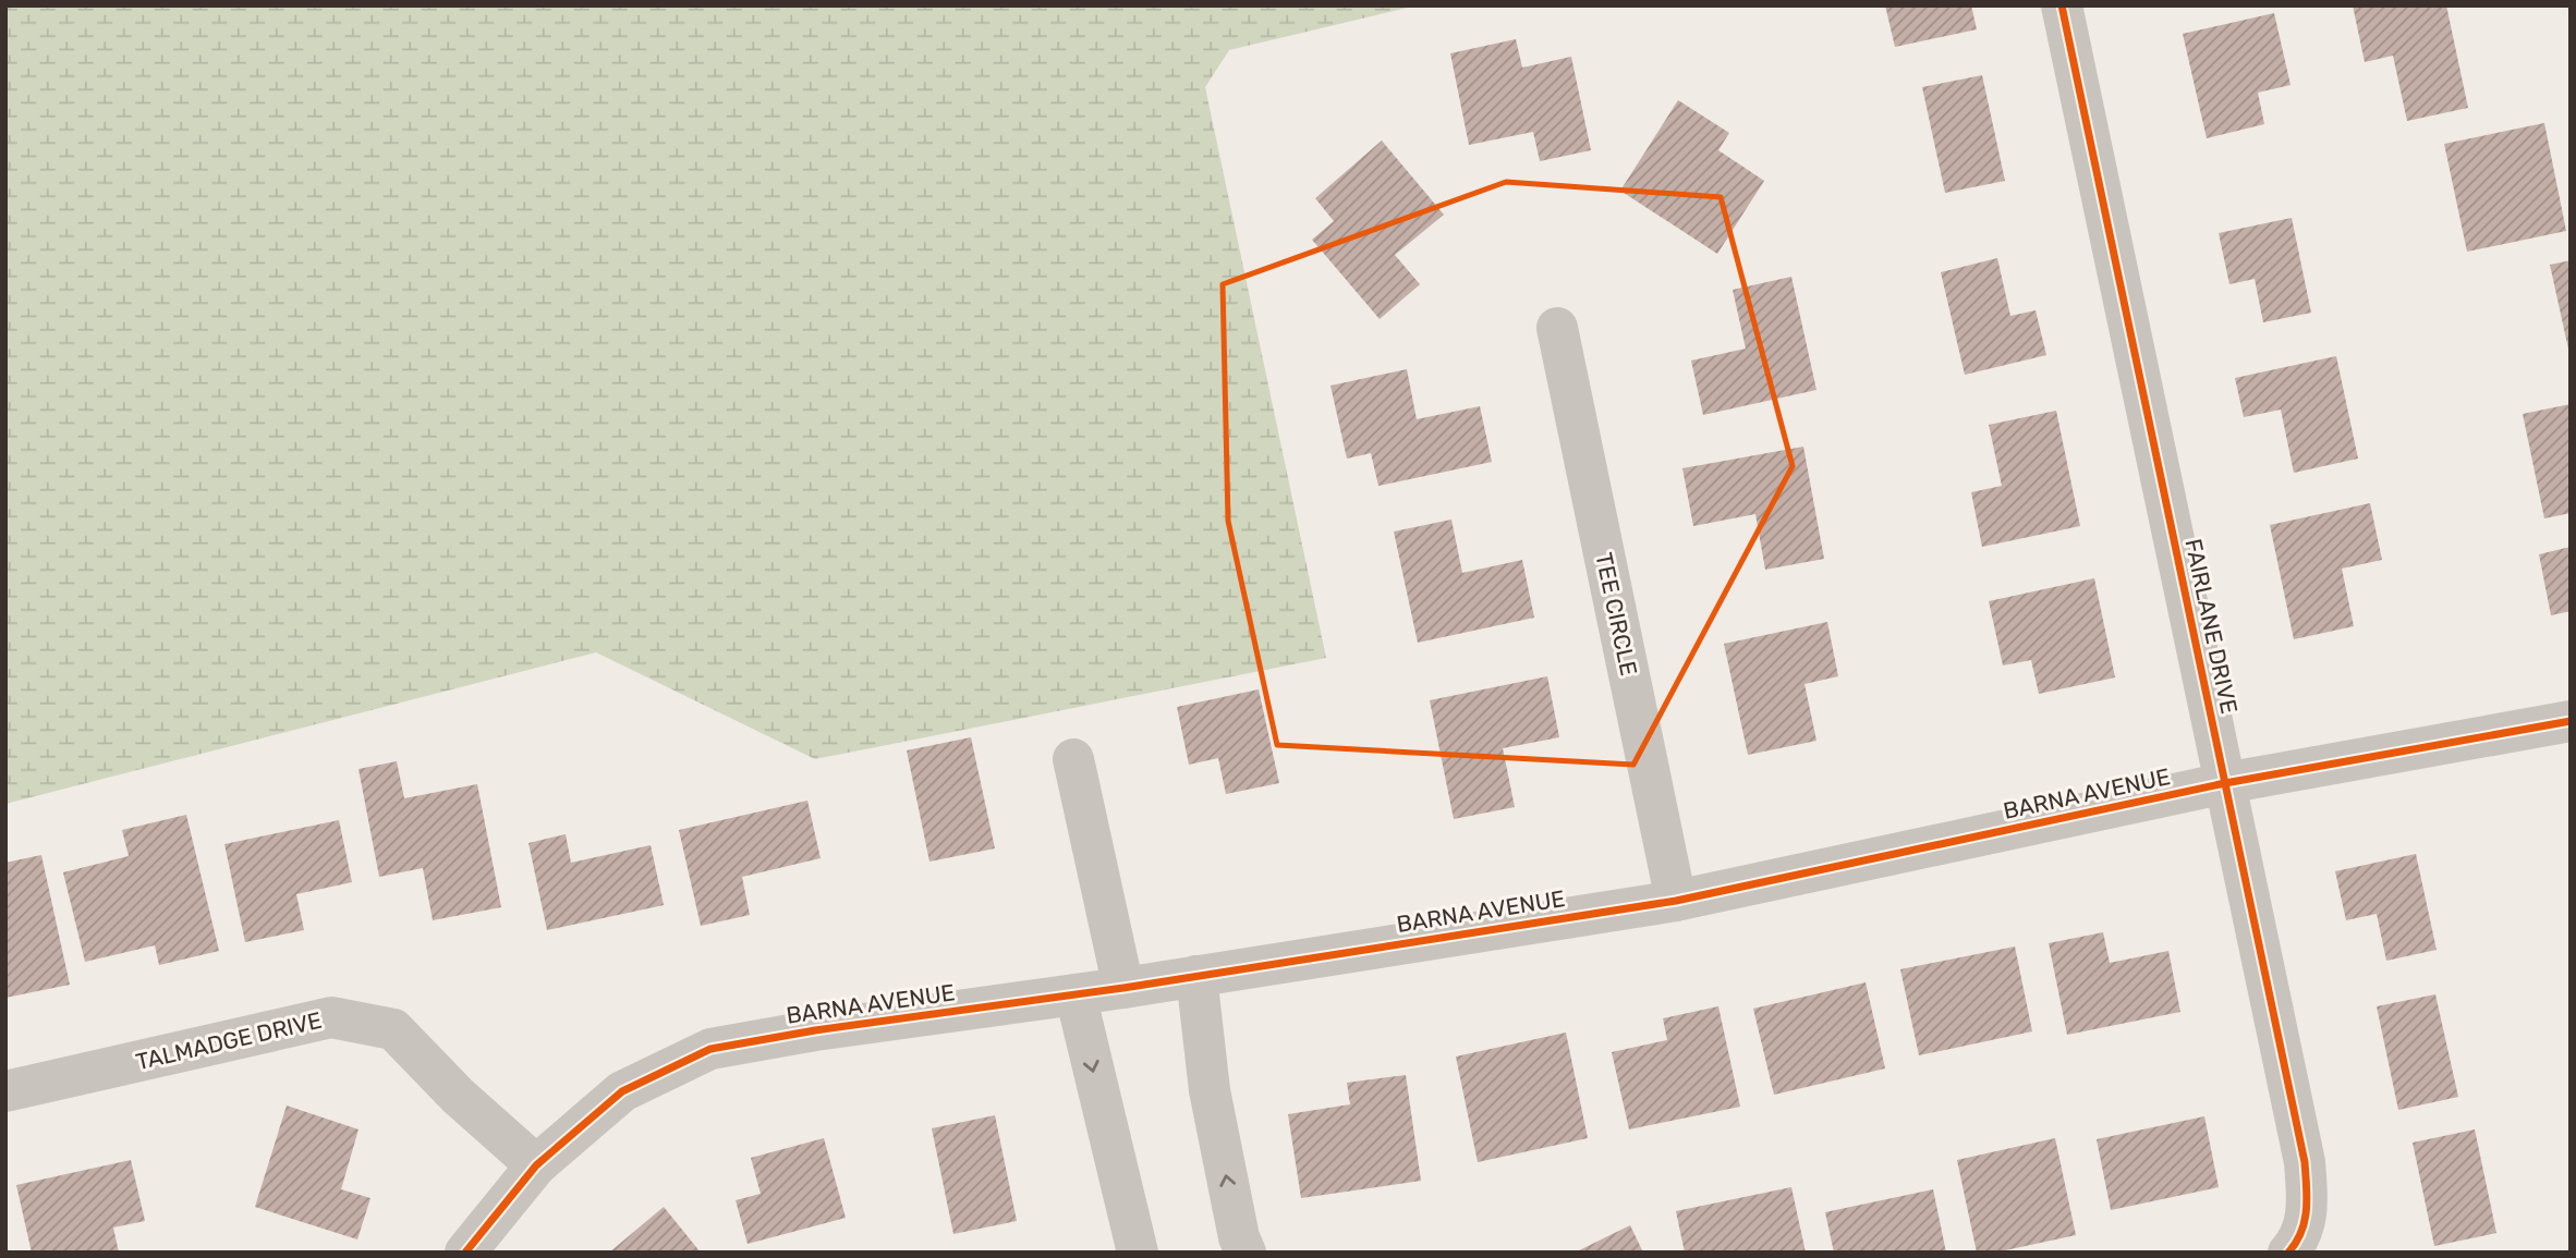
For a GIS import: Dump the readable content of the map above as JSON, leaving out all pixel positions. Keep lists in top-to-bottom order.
{
  "streets": {
    "street": [
      "TEE CIRCLE",
      "FAIRLANE DRIVE",
      "BARNA AVENUE",
      "TALMADGE DRIVE"
    ]
  },
  "crossings": [
    ["TEE CIRCLE", "BARNA AVENUE"],
    ["FAIRLANE DRIVE", "BARNA AVENUE"],
    ["BARNA AVENUE", "TALMADGE DRIVE"]
  ]
}
